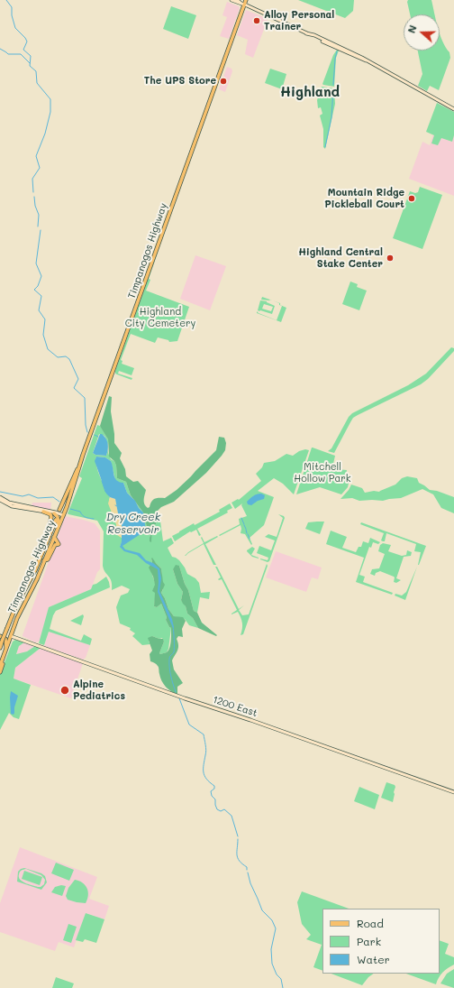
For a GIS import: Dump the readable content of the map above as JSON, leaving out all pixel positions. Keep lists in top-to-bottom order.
{
  "streets": {
    "main road": ["Timpanogos Highway", "1200 East"]
  },
  "crossings": [
    ["Timpanogos Highway", "1200 East"]
  ],
  "districts": ["Highland"],
  "water": ["Dry Creek Reservoir"],
  "parks": ["Highland City Cemetery", "Mitchell Hollow Park"],
  "places": [
    "Alloy Personal Trainer",
    "The UPS Store",
    "Mountain Ridge Pickleball Court",
    "Highland Central Stake Center",
    "Alpine Pediatrics"
  ],
  "legend": ["Road", "Park", "Water"],
  "north": "left"
}
